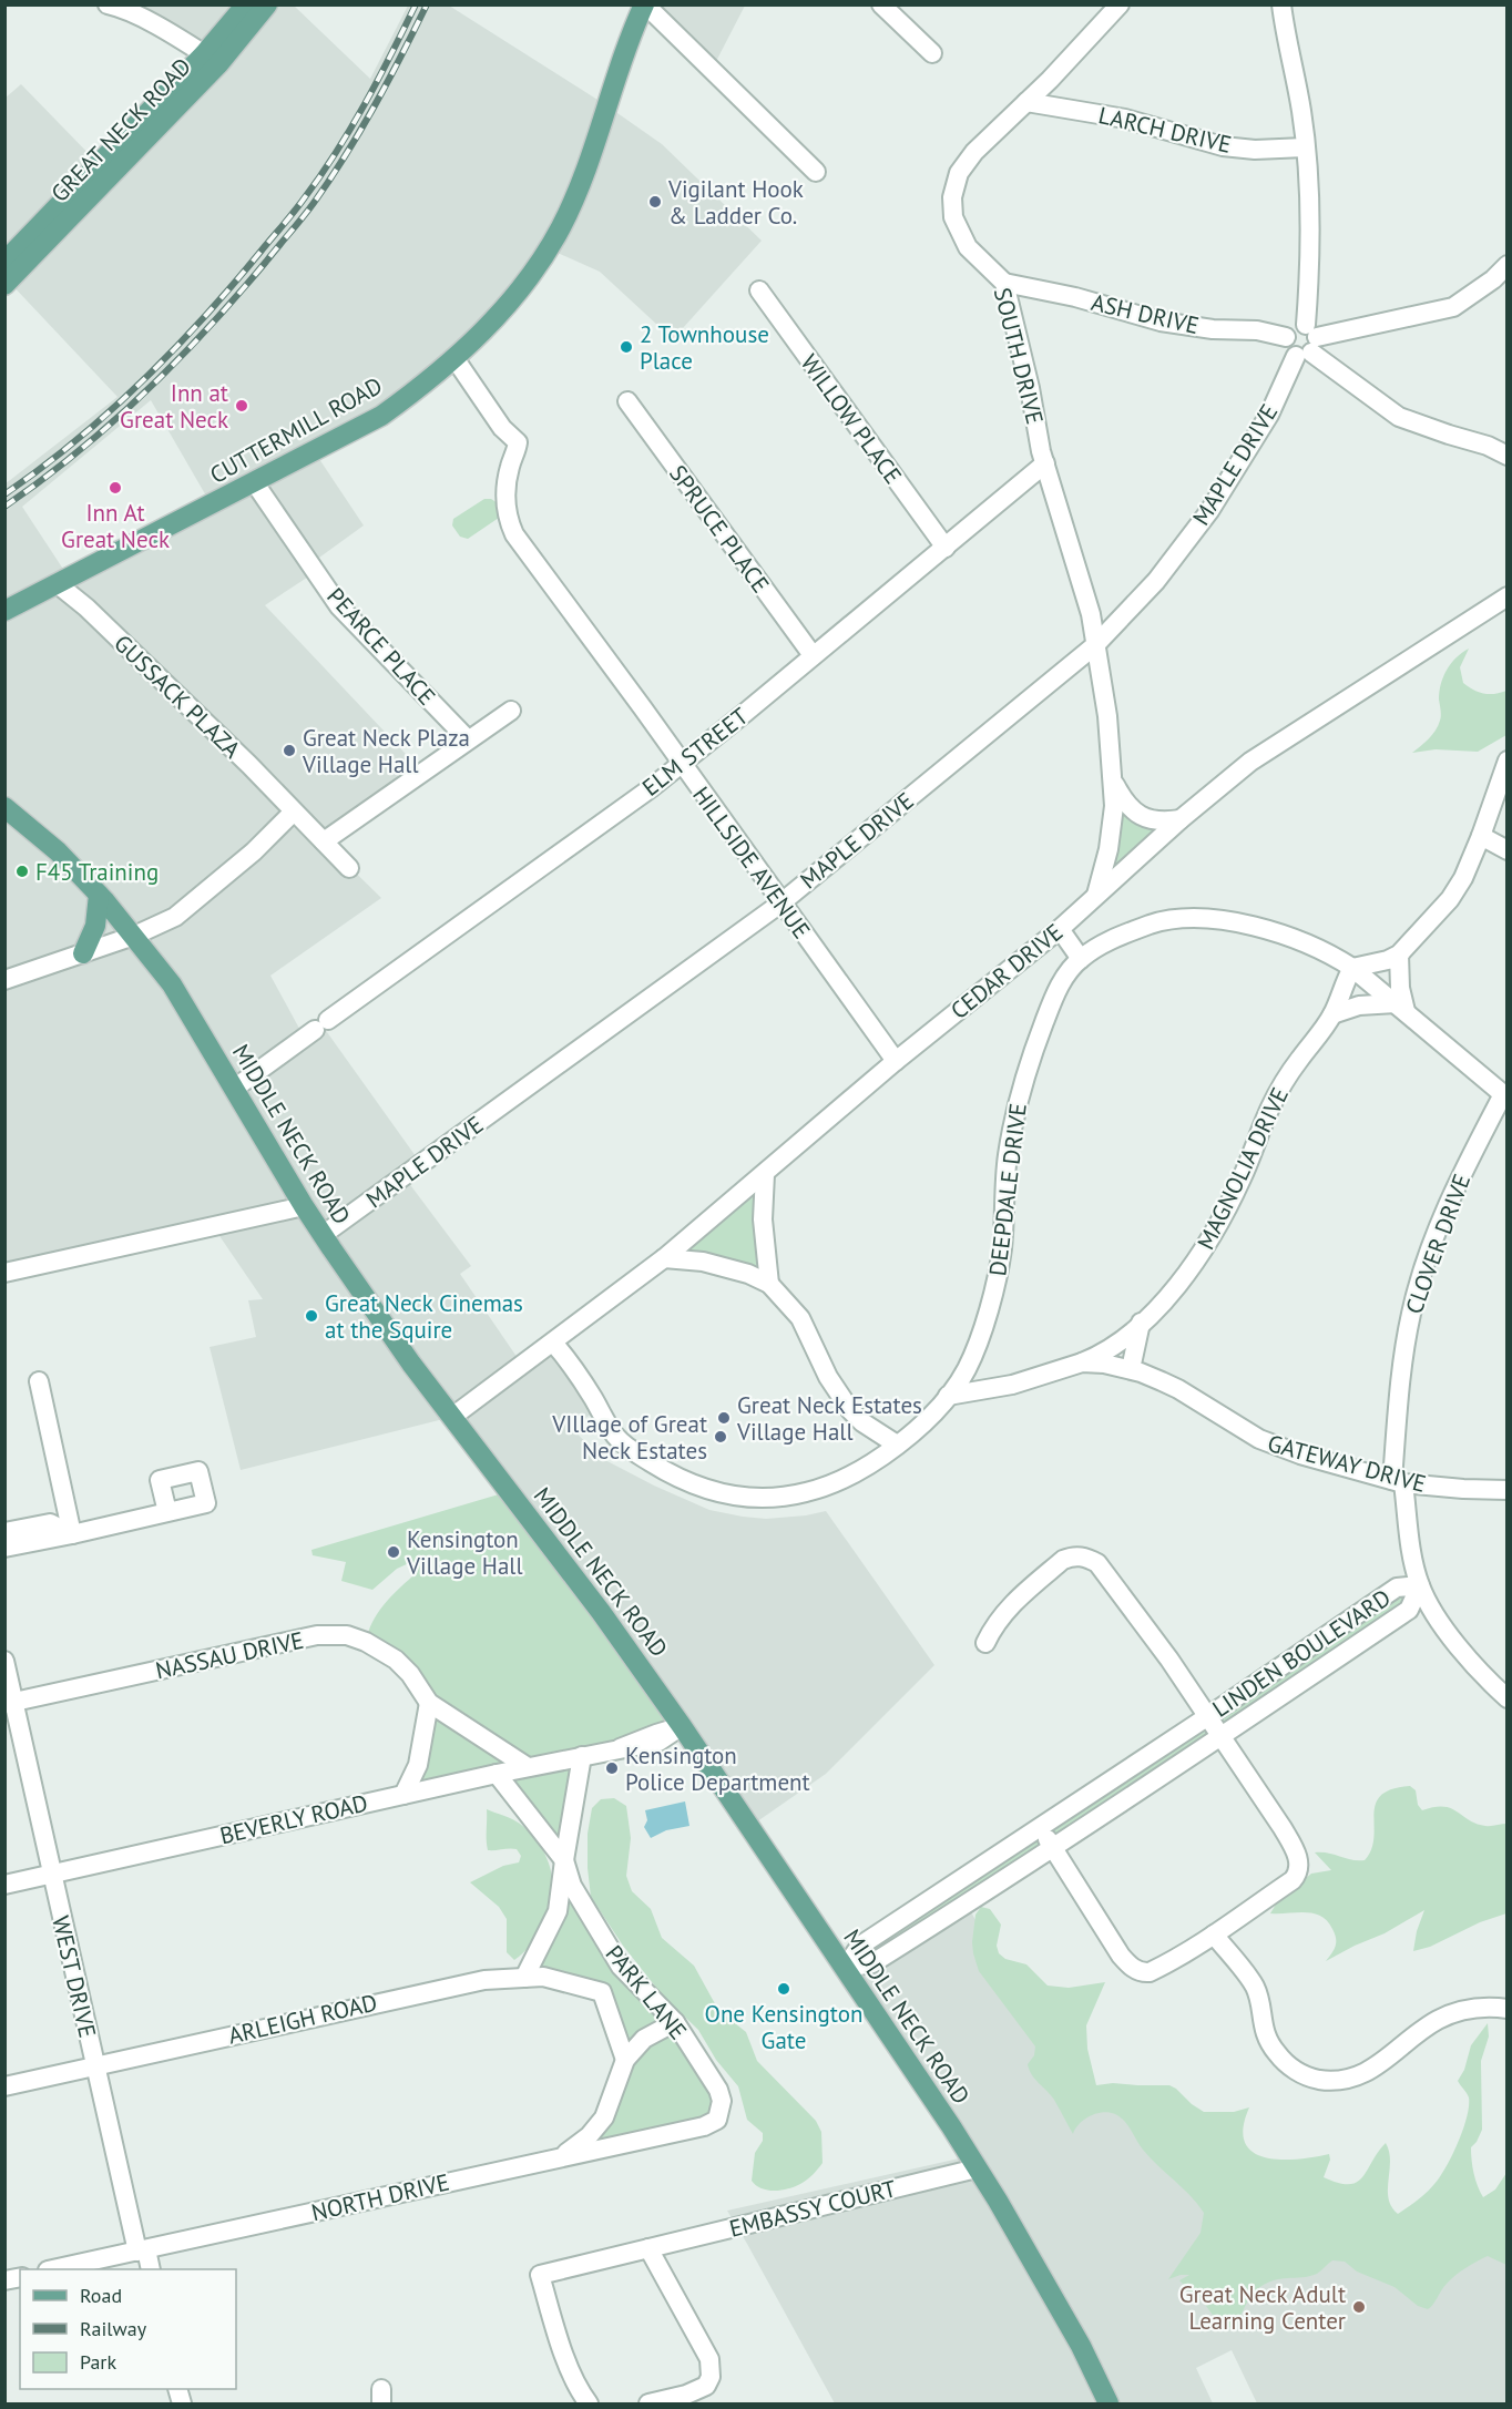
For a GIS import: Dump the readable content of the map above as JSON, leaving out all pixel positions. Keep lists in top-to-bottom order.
{
  "streets": {
    "main road": ["GREAT NECK ROAD", "CUTTERMILL ROAD", "MIDDLE NECK ROAD"],
    "street": [
      "LARCH DRIVE",
      "ASH DRIVE",
      "SOUTH DRIVE",
      "WILLOW PLACE",
      "MAPLE DRIVE",
      "SPRUCE PLACE",
      "PEARCE PLACE",
      "GUSSACK PLAZA",
      "ELM STREET",
      "HILLSIDE AVENUE",
      "CEDAR DRIVE",
      "MAGNOLIA DRIVE",
      "DEEPDALE DRIVE",
      "CLOVER DRIVE",
      "GATEWAY DRIVE",
      "LINDEN BOULEVARD",
      "NASSAU DRIVE",
      "BEVERLY ROAD",
      "WEST DRIVE",
      "PARK LANE",
      "ARLEIGH ROAD",
      "NORTH DRIVE",
      "EMBASSY COURT"
    ]
  },
  "crossings": [
    ["LARCH DRIVE", "SOUTH DRIVE"],
    ["LARCH DRIVE", "MAPLE DRIVE"],
    ["ASH DRIVE", "SOUTH DRIVE"],
    ["ASH DRIVE", "MAPLE DRIVE"],
    ["SOUTH DRIVE", "MAPLE DRIVE"],
    ["SOUTH DRIVE", "ELM STREET"],
    ["SOUTH DRIVE", "CEDAR DRIVE"],
    ["WILLOW PLACE", "ELM STREET"],
    ["CUTTERMILL ROAD", "PEARCE PLACE"],
    ["CUTTERMILL ROAD", "GUSSACK PLAZA"],
    ["CUTTERMILL ROAD", "HILLSIDE AVENUE"],
    ["MAPLE DRIVE", "HILLSIDE AVENUE"],
    ["MAPLE DRIVE", "MIDDLE NECK ROAD"],
    ["SPRUCE PLACE", "ELM STREET"],
    ["ELM STREET", "HILLSIDE AVENUE"],
    ["ELM STREET", "MIDDLE NECK ROAD"],
    ["HILLSIDE AVENUE", "CEDAR DRIVE"],
    ["CEDAR DRIVE", "MIDDLE NECK ROAD"],
    ["MIDDLE NECK ROAD", "LINDEN BOULEVARD"],
    ["MIDDLE NECK ROAD", "BEVERLY ROAD"],
    ["MIDDLE NECK ROAD", "EMBASSY COURT"],
    ["MAGNOLIA DRIVE", "DEEPDALE DRIVE"],
    ["MAGNOLIA DRIVE", "GATEWAY DRIVE"],
    ["DEEPDALE DRIVE", "CLOVER DRIVE"],
    ["DEEPDALE DRIVE", "GATEWAY DRIVE"],
    ["CLOVER DRIVE", "GATEWAY DRIVE"],
    ["CLOVER DRIVE", "LINDEN BOULEVARD"],
    ["NASSAU DRIVE", "BEVERLY ROAD"],
    ["NASSAU DRIVE", "WEST DRIVE"],
    ["BEVERLY ROAD", "WEST DRIVE"],
    ["BEVERLY ROAD", "PARK LANE"],
    ["WEST DRIVE", "ARLEIGH ROAD"],
    ["WEST DRIVE", "NORTH DRIVE"],
    ["PARK LANE", "NORTH DRIVE"]
  ],
  "places": [
    "Vigilant Hook & Ladder Co.",
    "2 Townhouse Place",
    "Inn at Great Neck",
    "Inn At Great Neck",
    "Great Neck Plaza Village Hall",
    "F45 Training",
    "Great Neck Cinemas at the Squire",
    "Great Neck Estates Village Hall",
    "VIllage of Great Neck Estates",
    "Kensington Village Hall",
    "Kensington Police Department",
    "One Kensington Gate",
    "Great Neck Adult Learning Center"
  ],
  "legend": ["Road", "Railway", "Park"]
}
